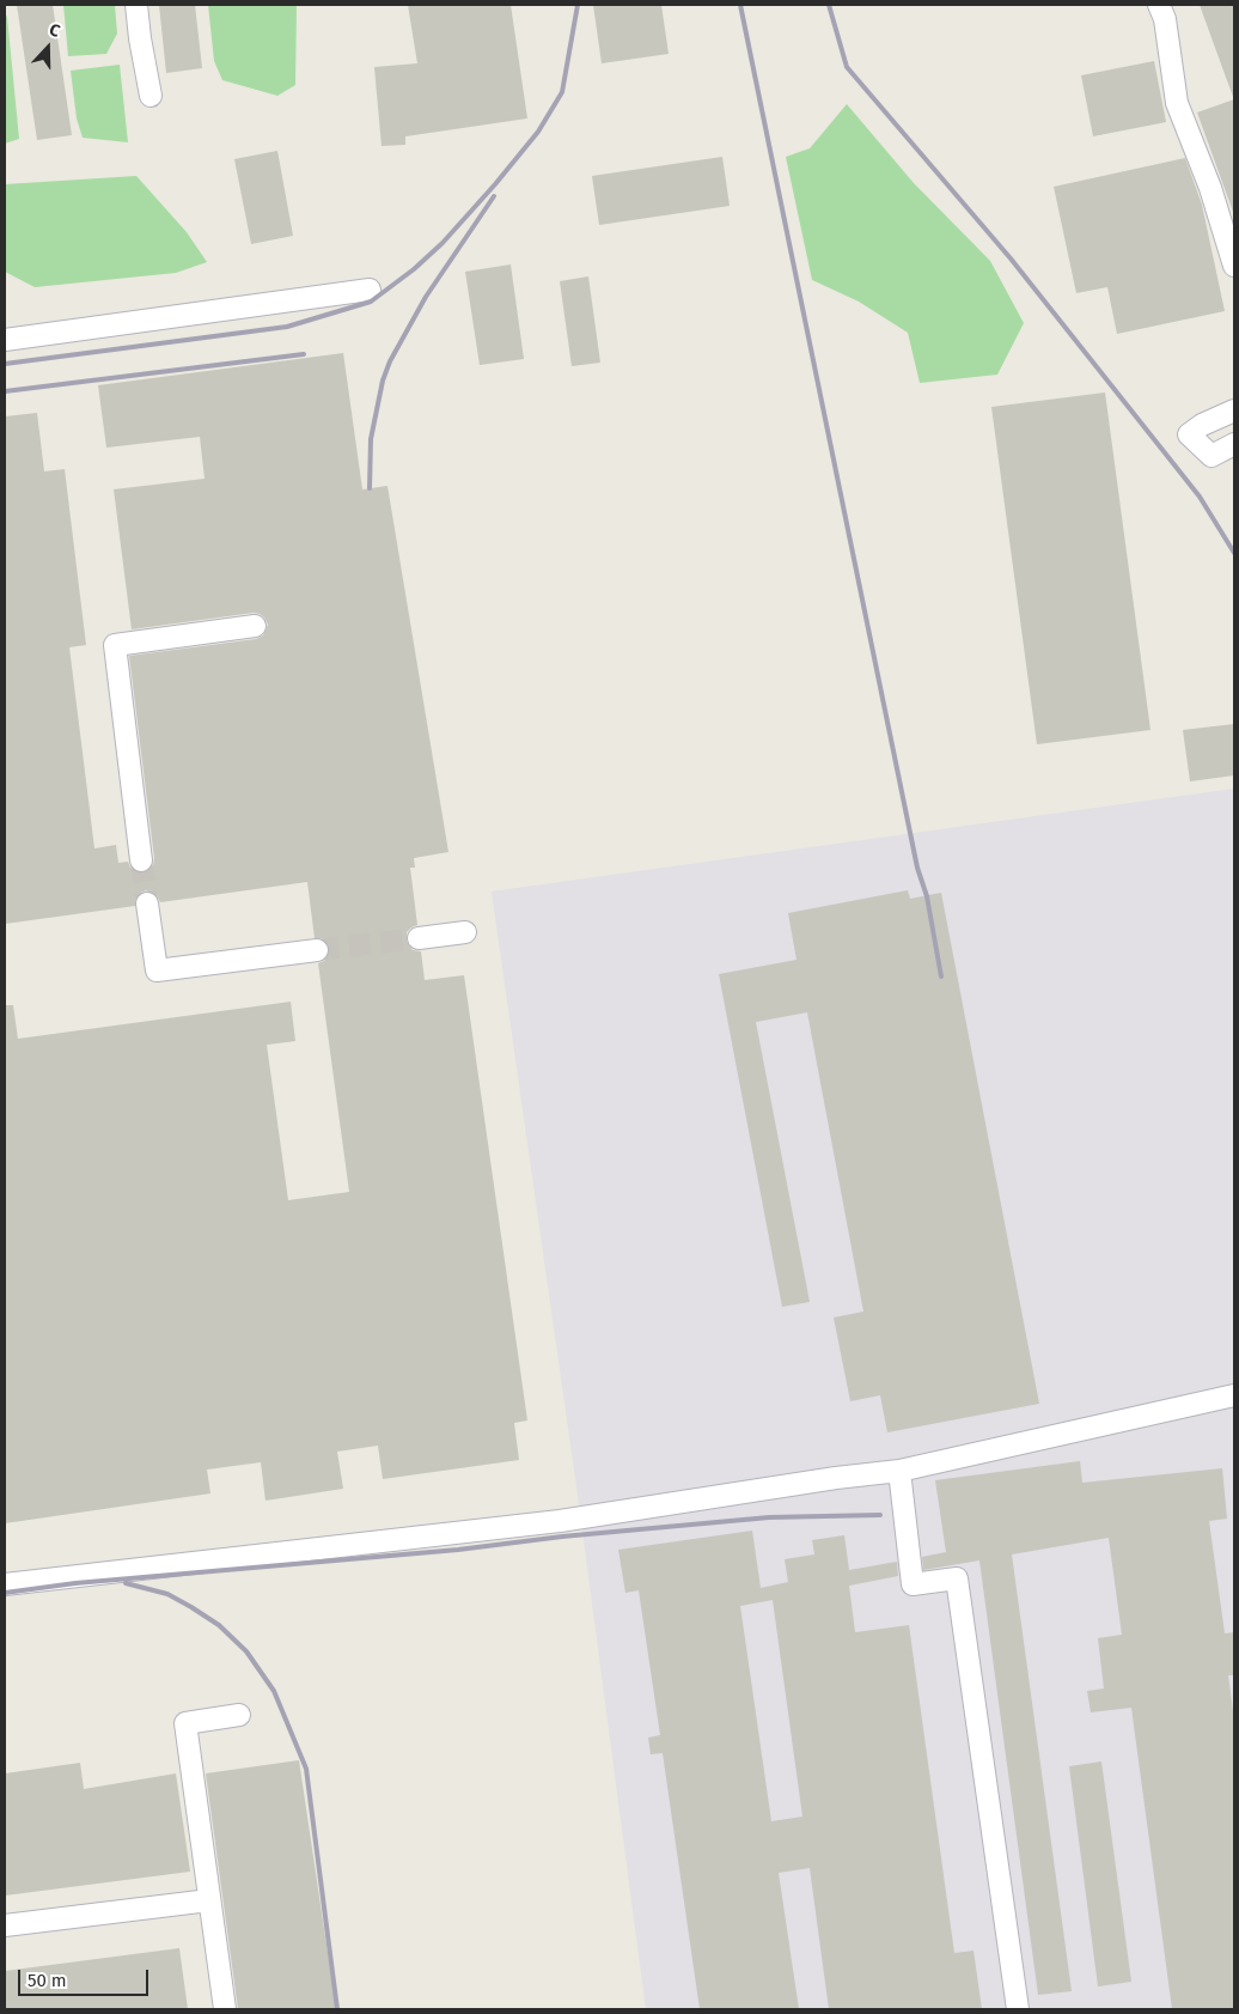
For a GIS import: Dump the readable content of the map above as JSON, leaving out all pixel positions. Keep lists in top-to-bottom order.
{
  "scale_bar": "50 m",
  "north": "top"
}
